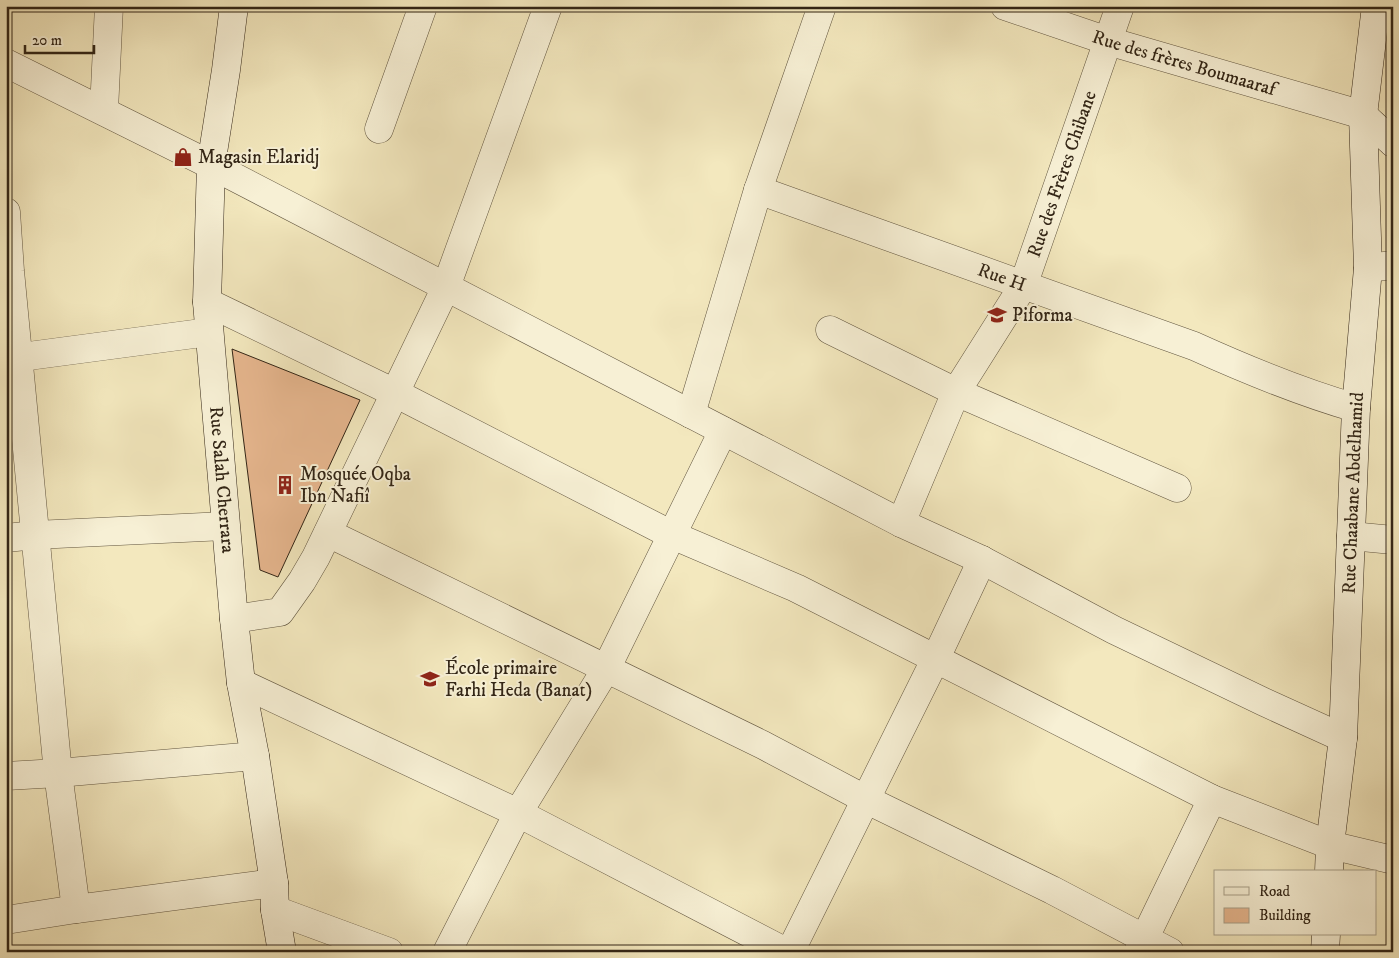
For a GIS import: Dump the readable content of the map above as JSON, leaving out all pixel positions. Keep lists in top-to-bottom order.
{
  "streets": {
    "street": [
      "Rue des frères Boumaaraf",
      "Rue des Frères Chibane",
      "Rue H",
      "Rue Salah Cherrara",
      "Rue Chaabane Abdelhamid"
    ]
  },
  "crossings": [
    ["Rue des frères Boumaaraf", "Rue des Frères Chibane"],
    ["Rue des frères Boumaaraf", "Rue Chaabane Abdelhamid"],
    ["Rue des Frères Chibane", "Rue H"],
    ["Rue H", "Rue Chaabane Abdelhamid"]
  ],
  "places": {
    "shop": ["Magasin Elaridj"],
    "school or university": ["Piforma", "École primaire Farhi Heda (Banat)"],
    "building": ["Mosquée Oqba Ibn Nafiî"]
  },
  "legend": ["Road", "Building"],
  "scale_bar": "20 m"
}
